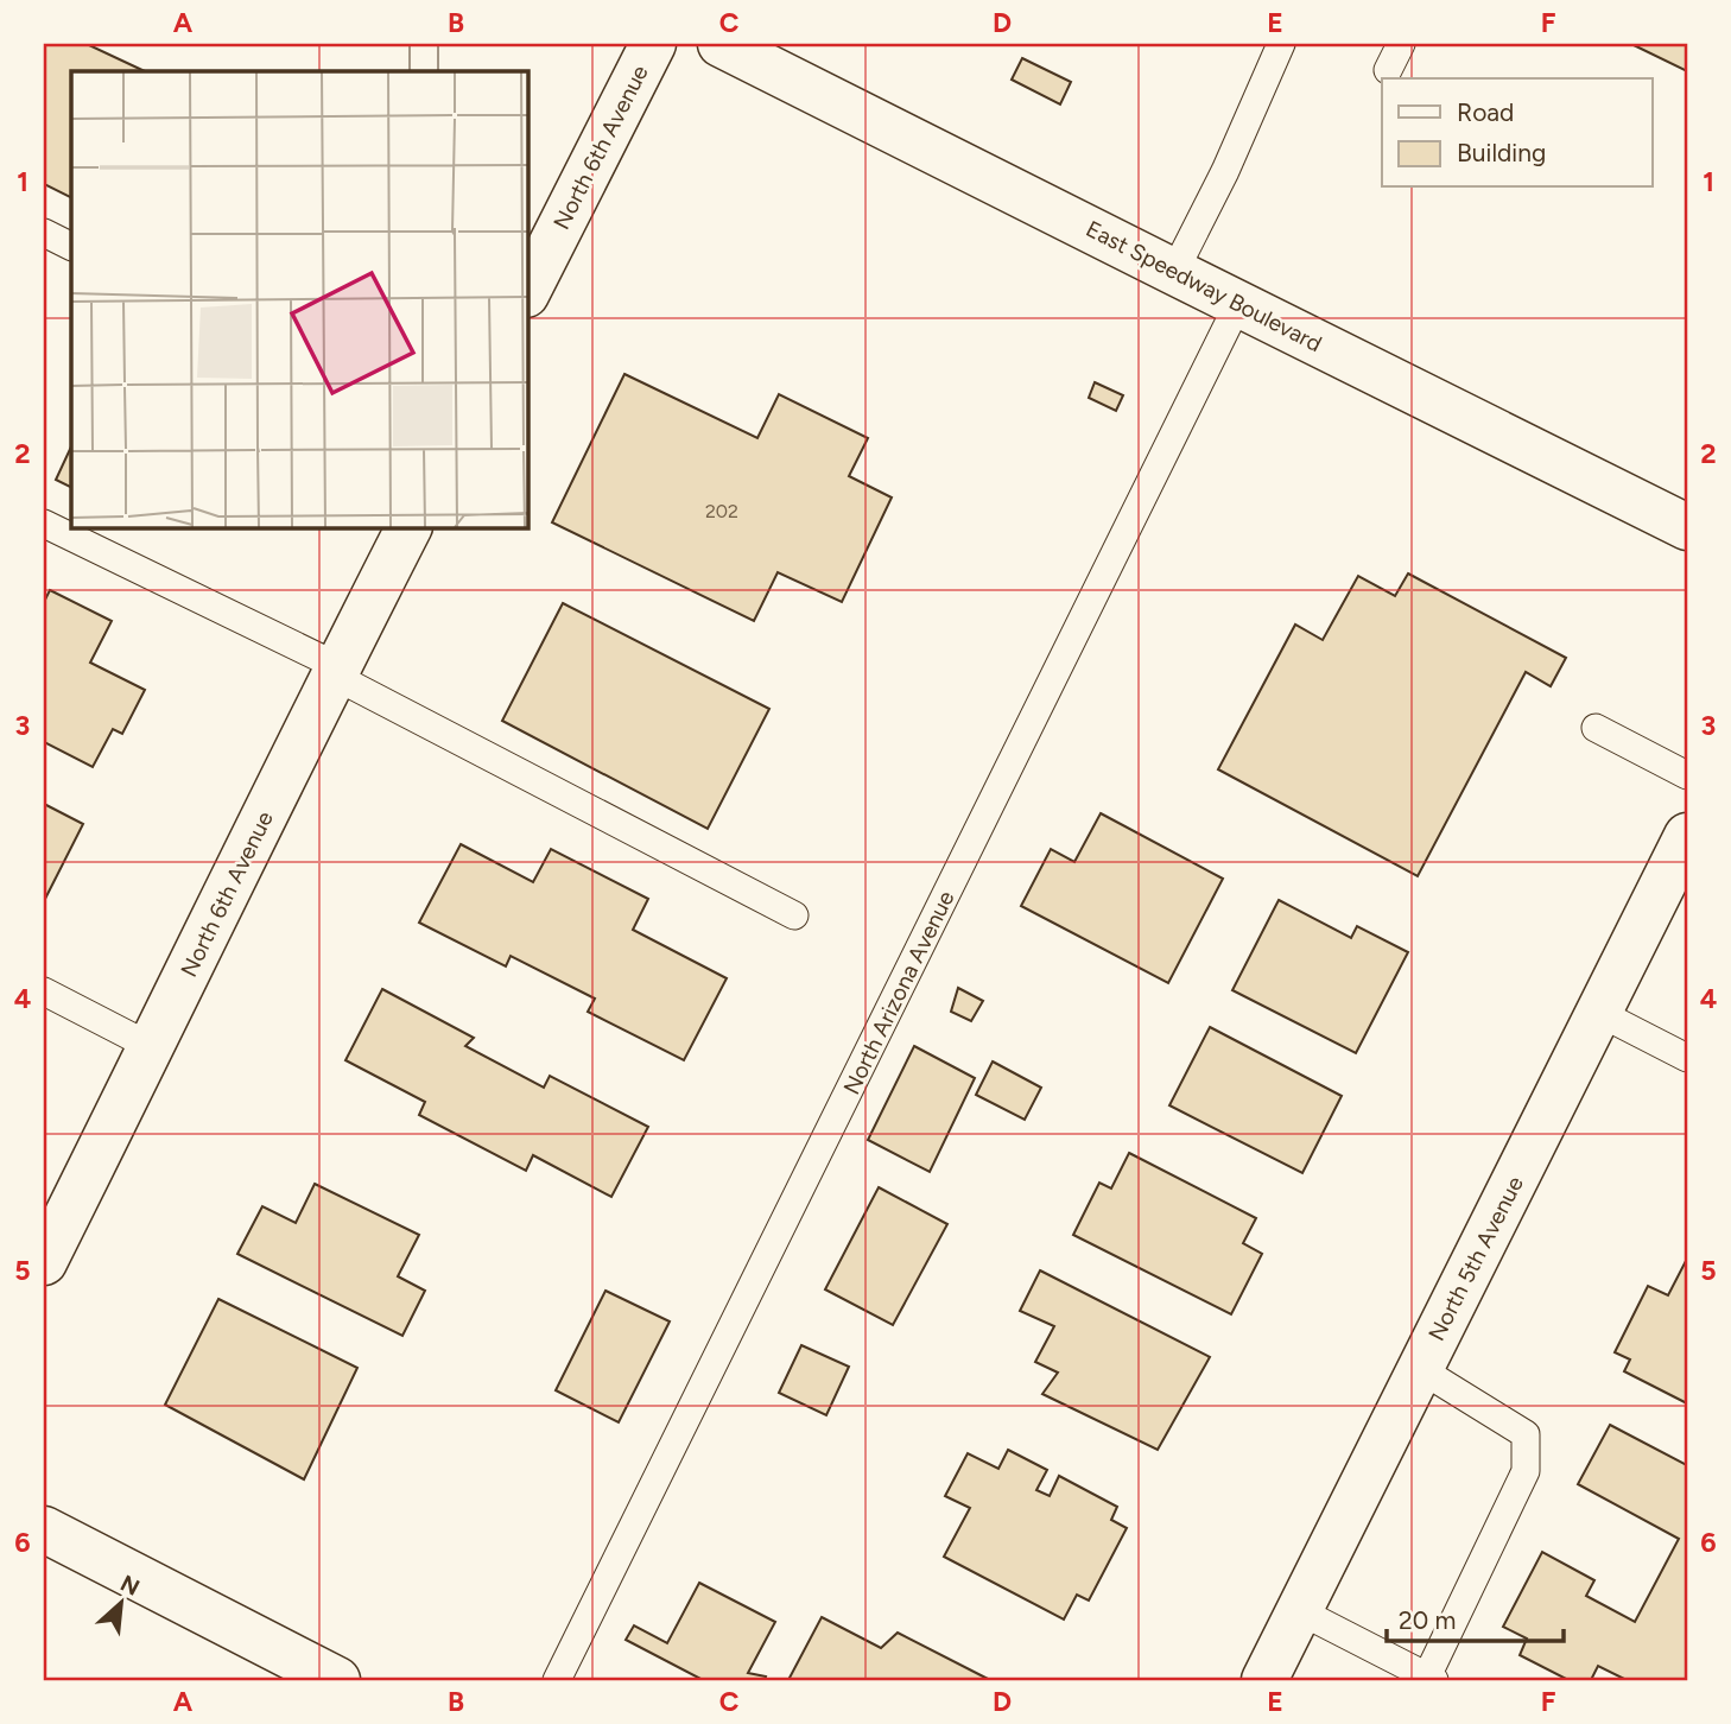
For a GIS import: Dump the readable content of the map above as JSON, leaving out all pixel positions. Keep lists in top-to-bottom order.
{
  "streets": {
    "street": ["North 6th Avenue", "East Speedway Boulevard", "North 5th Avenue"],
    "lane": ["North Arizona Avenue"]
  },
  "crossings": [
    ["East Speedway Boulevard", "North Arizona Avenue"]
  ],
  "house_numbers": ["202"],
  "legend": ["Road", "Building"],
  "scale_bar": "20 m",
  "north": "top right",
  "grid": {
    "columns": [
      "A",
      "B",
      "C",
      "D",
      "E",
      "F"
    ],
    "rows": [
      "1",
      "2",
      "3",
      "4",
      "5",
      "6"
    ]
  }
}
